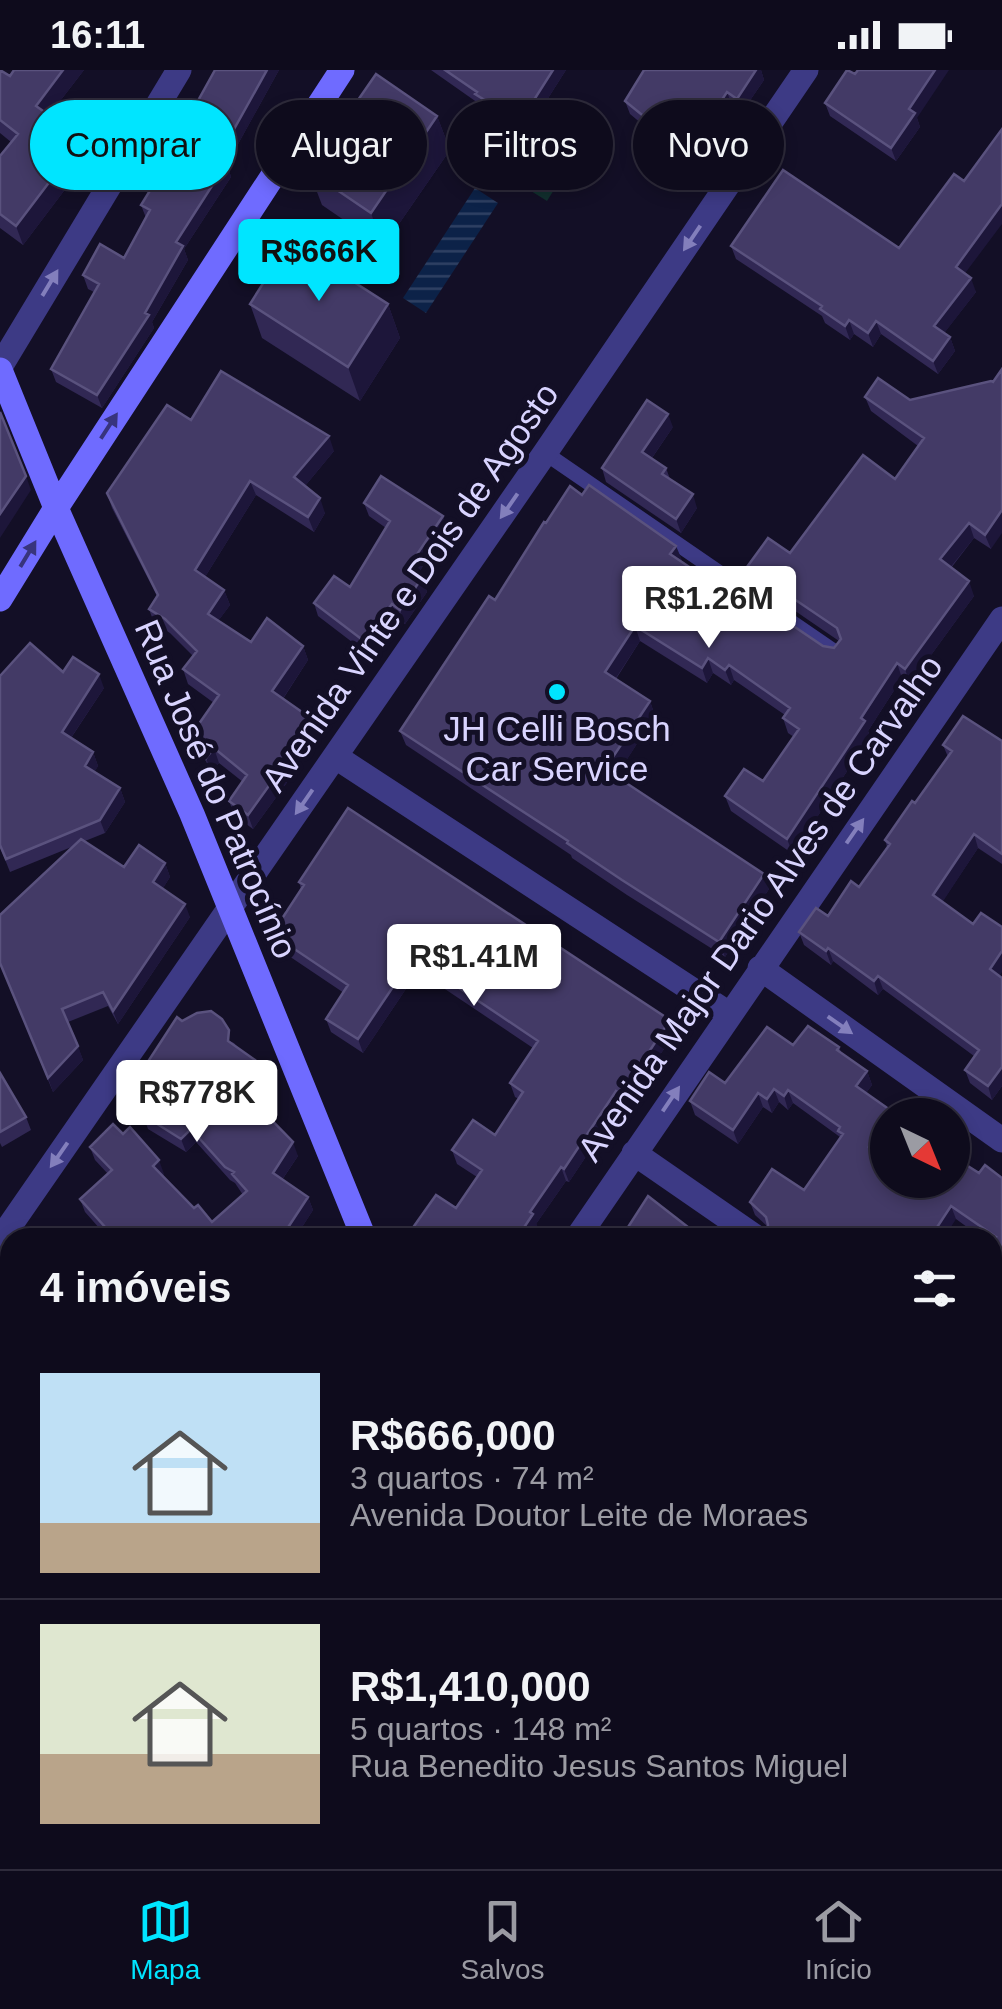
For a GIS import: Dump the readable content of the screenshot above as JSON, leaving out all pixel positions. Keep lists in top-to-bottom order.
{
  "streets": {
    "street": ["Avenida Vinte e Dois de Agosto", "Rua José do Patrocínio", "Avenida Major Dario Alves de Carvalho"]
  },
  "crossings": [
    ["Avenida Vinte e Dois de Agosto", "Rua José do Patrocínio"]
  ],
  "one_way": ["Avenida Vinte e Dois de Agosto", "Avenida Major Dario Alves de Carvalho"],
  "places": ["JH Celli Bosch Car Service"],
  "north": "bottom right",
  "page": {
    "status": "16:11",
    "chip": [
      "Comprar",
      "Alugar",
      "Filtros",
      "Novo"
    ],
    "price": [
      "R$666K",
      "R$1.26M",
      "R$1.41M",
      "R$778K"
    ],
    "heading": "4 imóveis",
    "list": [
      {
        "name": "R$666,000",
        "note": "3 quartos · 74 m² · Avenida Doutor Leite de Moraes"
      },
      {
        "name": "R$1,410,000",
        "note": "5 quartos · 148 m² · Rua Benedito Jesus Santos Miguel"
      }
    ],
    "tabs": ["Mapa", "Salvos", "Início"]
  }
}
